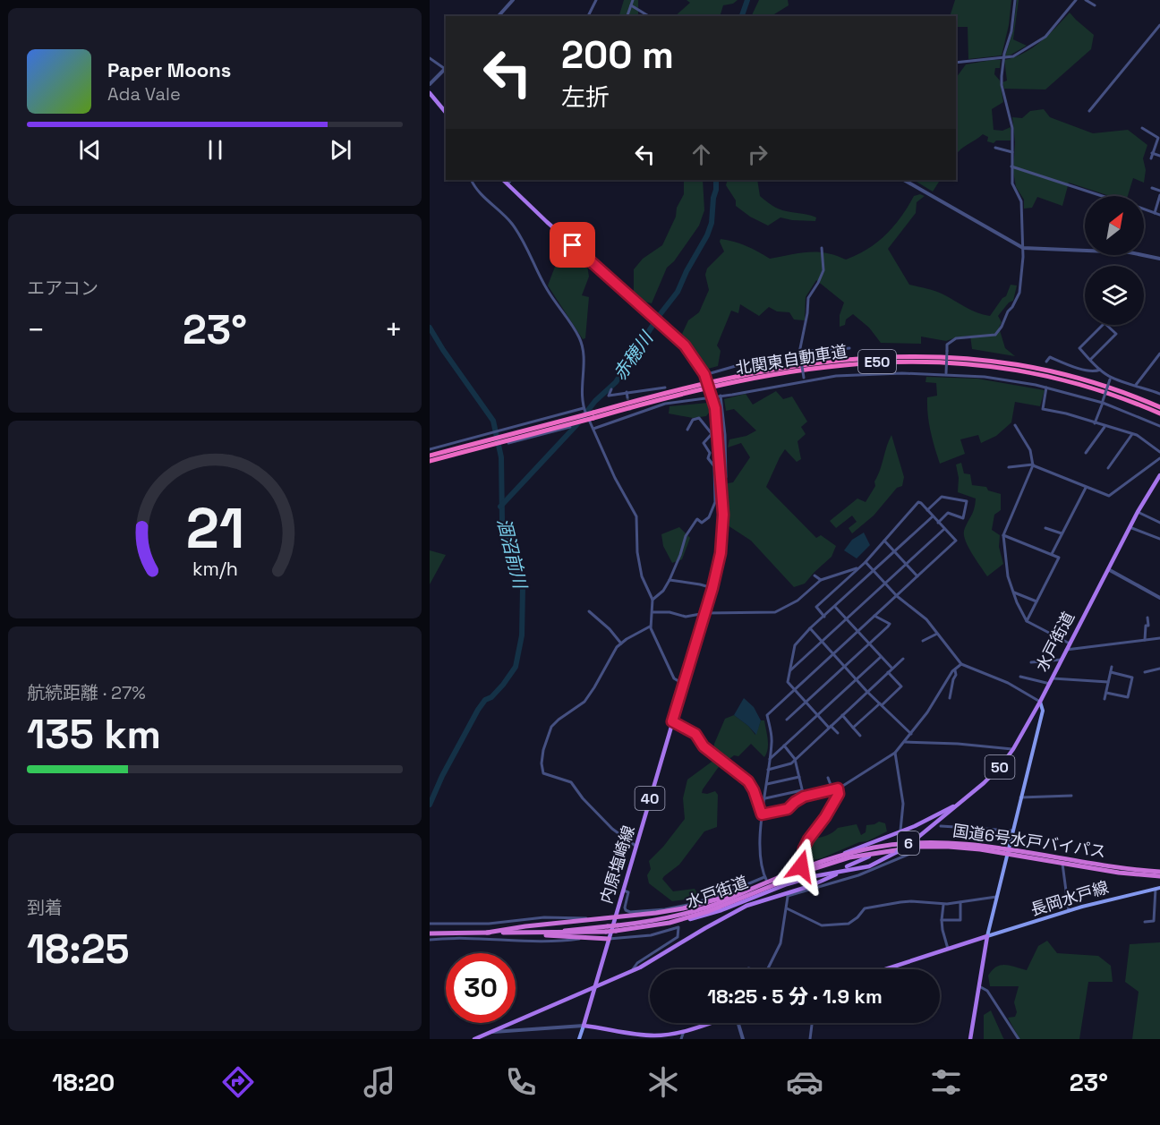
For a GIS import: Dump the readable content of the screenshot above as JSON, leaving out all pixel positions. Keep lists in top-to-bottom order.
{
  "streets": {
    "highway": [
      "北関東自動車道",
      "E50",
      "水戸街道",
      "国道6号水戸バイパス",
      "6"
    ],
    "main road": [
      "50",
      "40",
      "内原塩崎線",
      "長岡水戸線"
    ]
  },
  "crossings": [
    ["水戸街道", "国道6号水戸バイパス"],
    ["水戸街道", "6"],
    ["40", "内原塩崎線"]
  ],
  "water": ["赤穂川", "涸沼前川"],
  "north": "top right",
  "page": {
    "turn": ["200 m", "左折"],
    "song": ["Paper Moons", "Ada Vale"],
    "tile": [
      "エアコン",
      ["航続距離 · 27%", "135 km"],
      ["到着", "18:25"]
    ],
    "heat": ["−", "23°", "+"],
    "limit": "30",
    "trip": "18:25 · 5 分 · 1.9 km",
    "tabs": ["18:20", "23°"],
    "gauge": ["21", "km/h"]
  }
}
